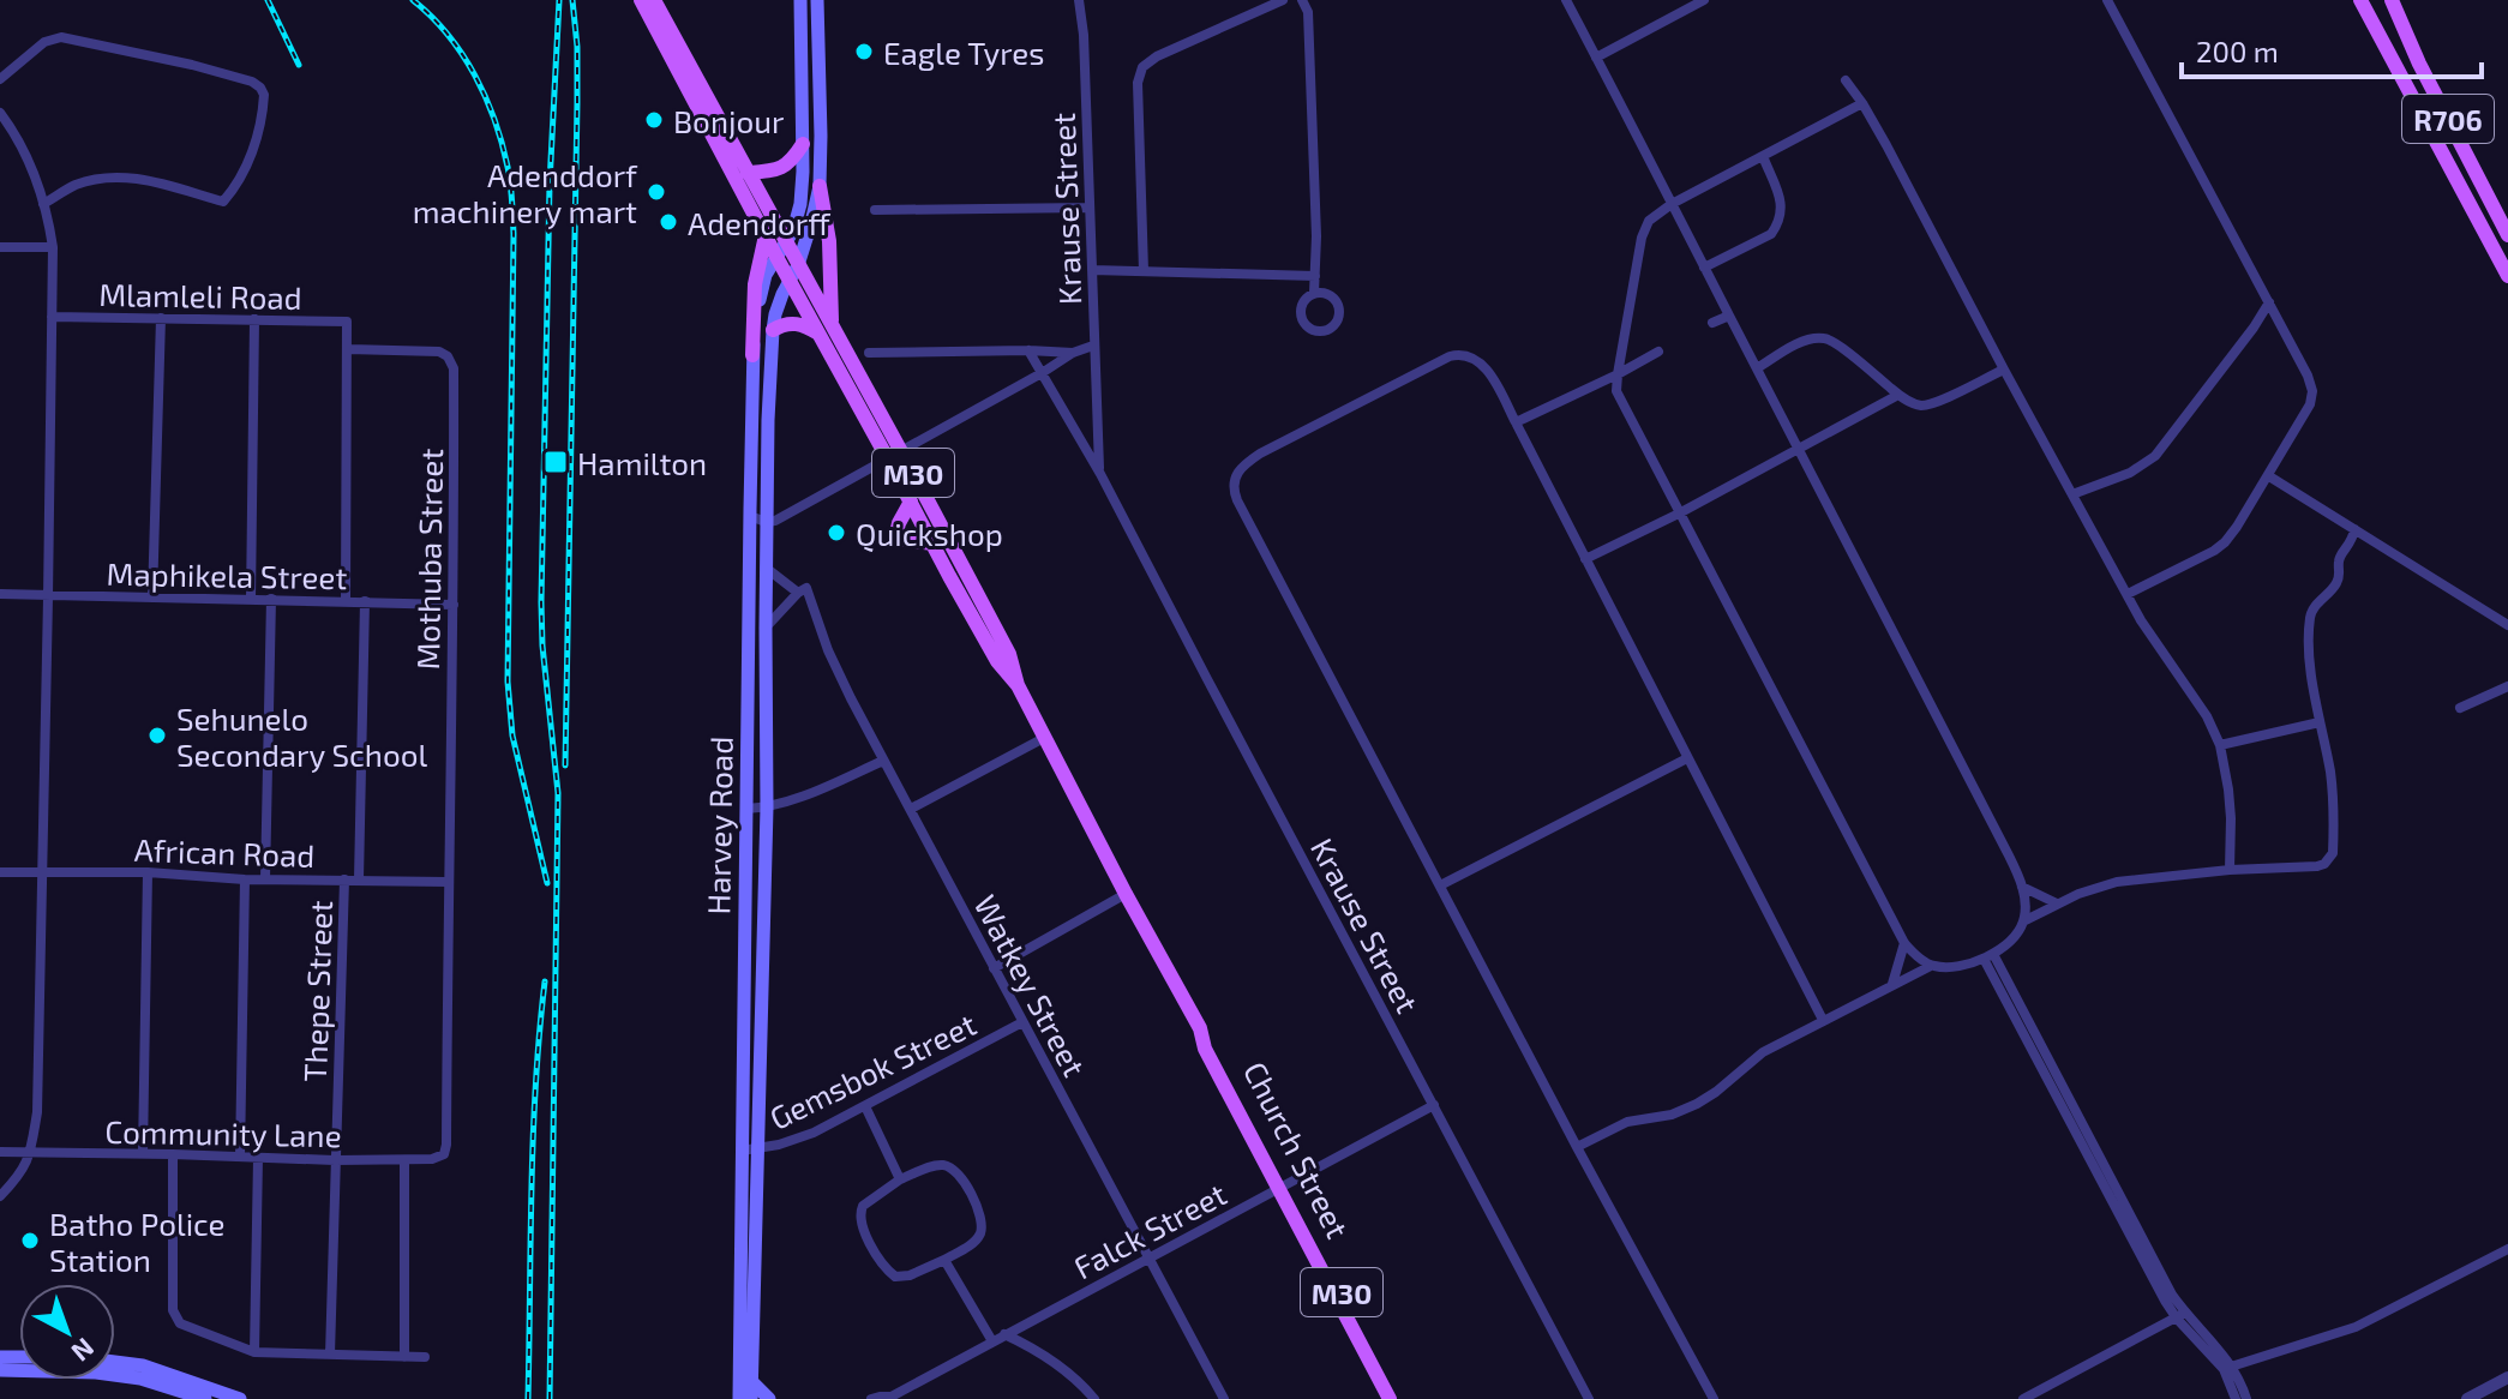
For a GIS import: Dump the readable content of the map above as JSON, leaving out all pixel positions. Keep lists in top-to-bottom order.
{
  "streets": {
    "main road": [
      "R706",
      "M30",
      "Harvey Road",
      "Church Street"
    ],
    "street": [
      "Krause Street",
      "Mlamleli Road",
      "Mothuba Street",
      "Maphikela Street",
      "African Road",
      "Watkey Street",
      "Thepe Street",
      "Gemsbok Street",
      "Community Lane",
      "Falck Street"
    ]
  },
  "crossings": [
    ["Krause Street", "Falck Street"],
    ["Mlamleli Road", "Mothuba Street"],
    ["Mothuba Street", "Maphikela Street"],
    ["Mothuba Street", "African Road"],
    ["Mothuba Street", "Community Lane"],
    ["Maphikela Street", "Thepe Street"],
    ["Harvey Road", "Gemsbok Street"],
    ["Harvey Road", "Church Street"],
    ["African Road", "Thepe Street"],
    ["Watkey Street", "Gemsbok Street"],
    ["Watkey Street", "Falck Street"],
    ["Thepe Street", "Community Lane"],
    ["Church Street", "Falck Street"]
  ],
  "places": {
    "other": [
      "Eagle Tyres",
      "Bonjour",
      "Adenddorf machinery mart",
      "Adendorff",
      "Quickshop",
      "Sehunelo Secondary School",
      "Batho Police Station"
    ],
    "transit": ["Hamilton"]
  },
  "scale_bar": "200 m",
  "north": "bottom right"
}
